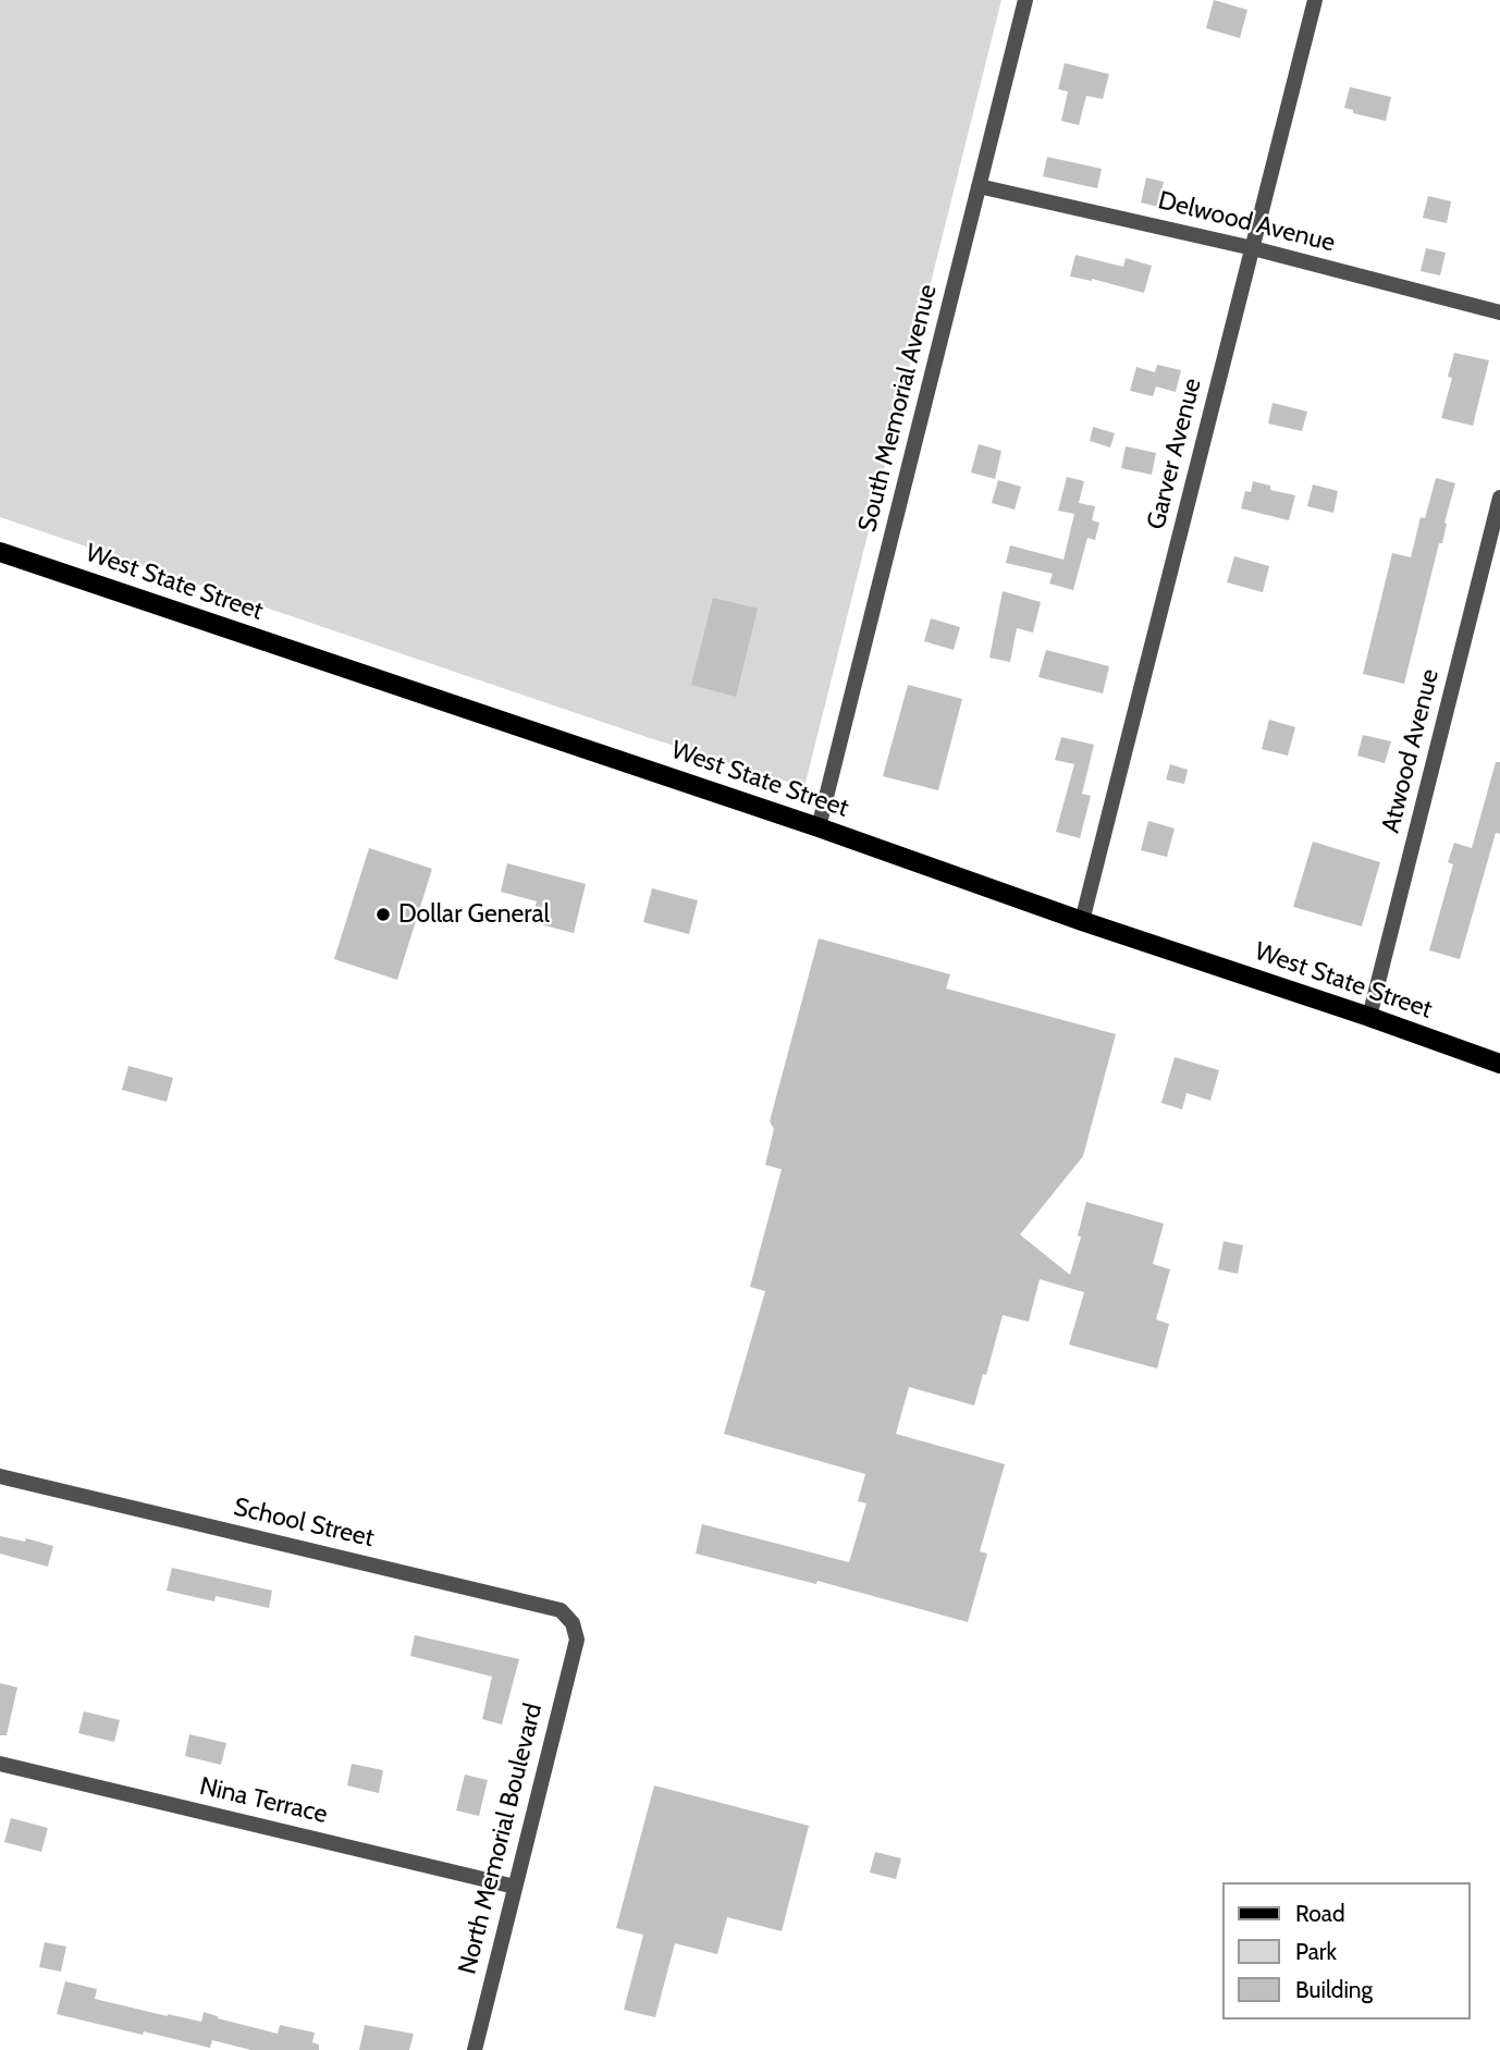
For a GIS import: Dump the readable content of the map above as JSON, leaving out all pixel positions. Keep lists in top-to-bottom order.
{
  "streets": {
    "main road": ["West State Street"],
    "street": [
      "Delwood Avenue",
      "South Memorial Avenue",
      "Garver Avenue",
      "Atwood Avenue",
      "School Street",
      "Nina Terrace",
      "North Memorial Boulevard"
    ]
  },
  "crossings": [
    ["Delwood Avenue", "South Memorial Avenue"],
    ["Delwood Avenue", "Garver Avenue"],
    ["South Memorial Avenue", "West State Street"],
    ["Garver Avenue", "West State Street"],
    ["West State Street", "Atwood Avenue"],
    ["School Street", "North Memorial Boulevard"],
    ["Nina Terrace", "North Memorial Boulevard"]
  ],
  "places": ["Dollar General"],
  "legend": ["Road", "Park", "Building"]
}
